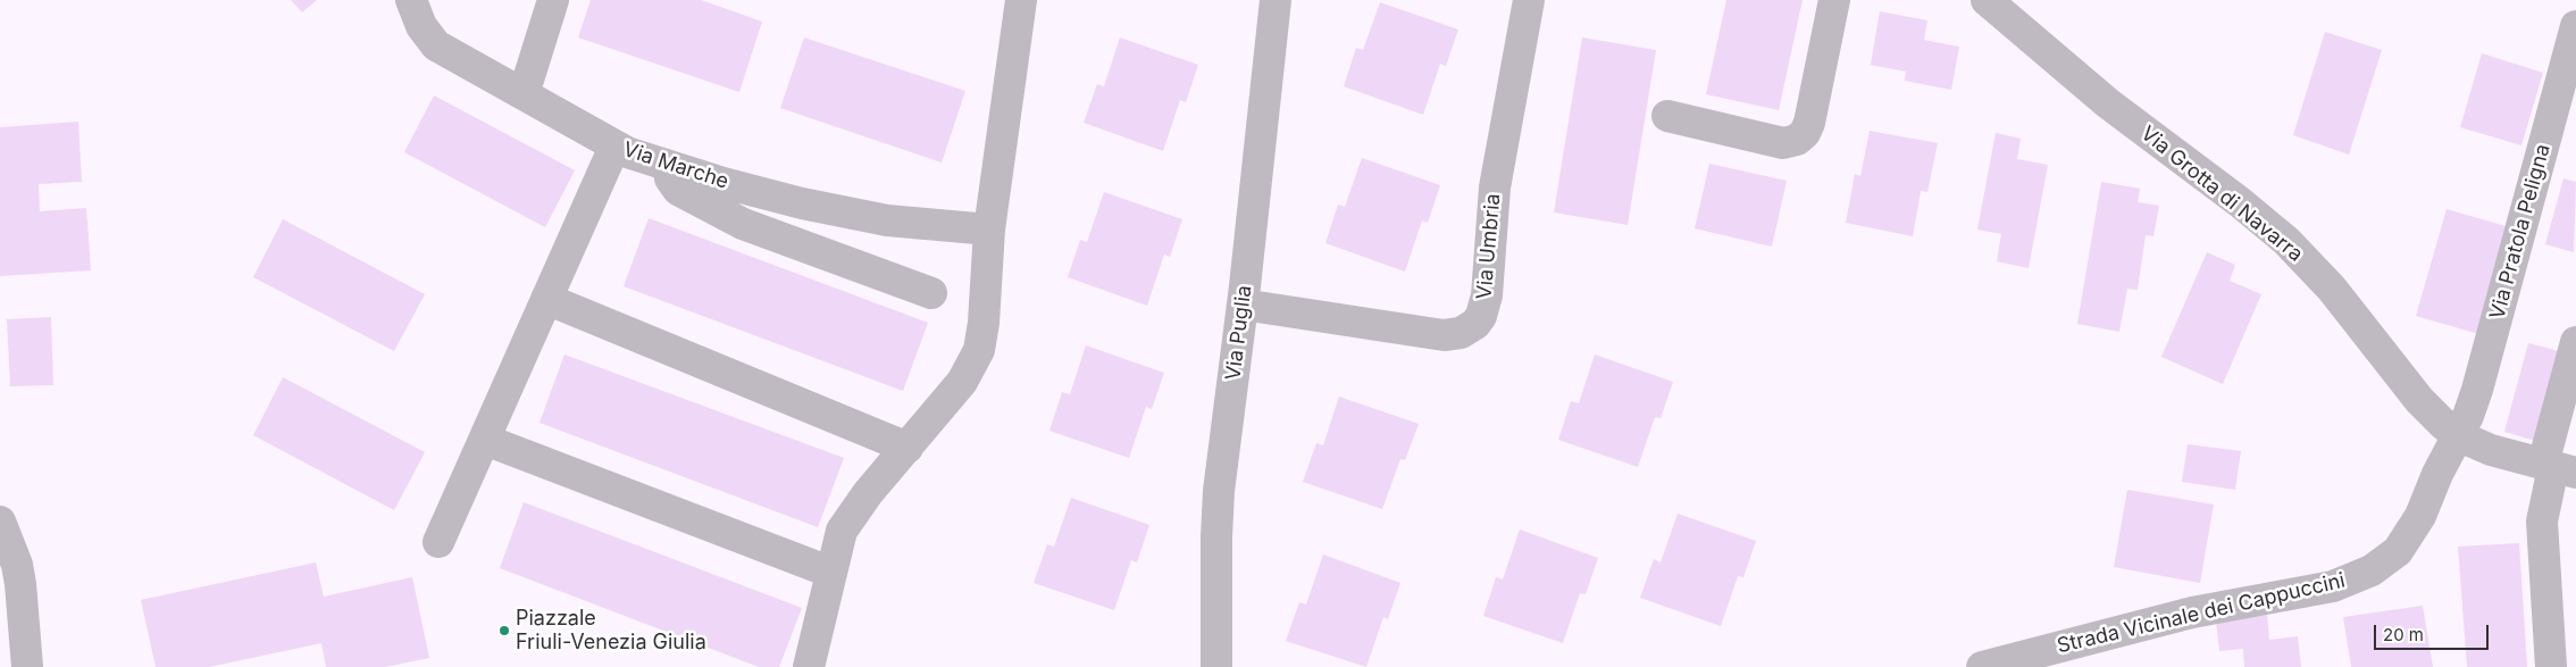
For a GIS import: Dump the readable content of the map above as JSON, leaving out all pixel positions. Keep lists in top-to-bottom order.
{
  "streets": {
    "street": [
      "Via Marche",
      "Via Grotta di Navarra",
      "Via Pratola Peligna",
      "Via Umbria",
      "Via Puglia",
      "Strada Vicinale dei Cappuccini"
    ]
  },
  "crossings": [
    ["Via Grotta di Navarra", "Via Pratola Peligna"],
    ["Via Grotta di Navarra", "Strada Vicinale dei Cappuccini"],
    ["Via Pratola Peligna", "Strada Vicinale dei Cappuccini"],
    ["Via Umbria", "Via Puglia"]
  ],
  "places": ["Piazzale Friuli-Venezia Giulia"],
  "scale_bar": "20 m"
}
